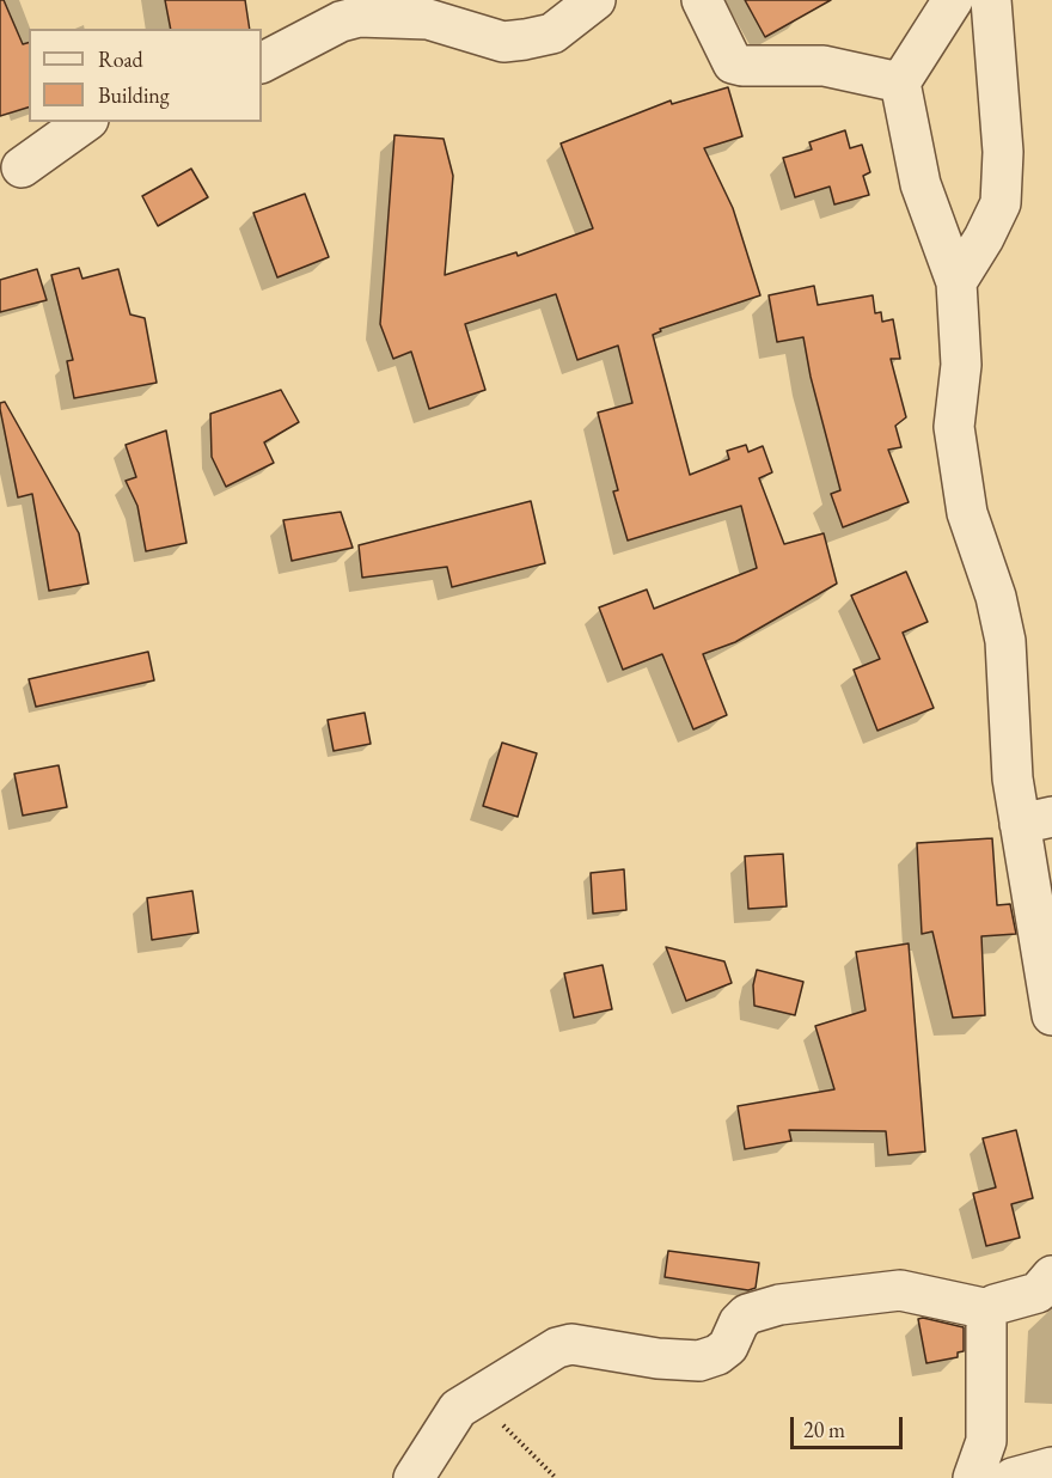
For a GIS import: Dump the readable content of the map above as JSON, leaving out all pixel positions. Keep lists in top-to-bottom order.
{
  "legend": ["Road", "Building"],
  "scale_bar": "20 m"
}
